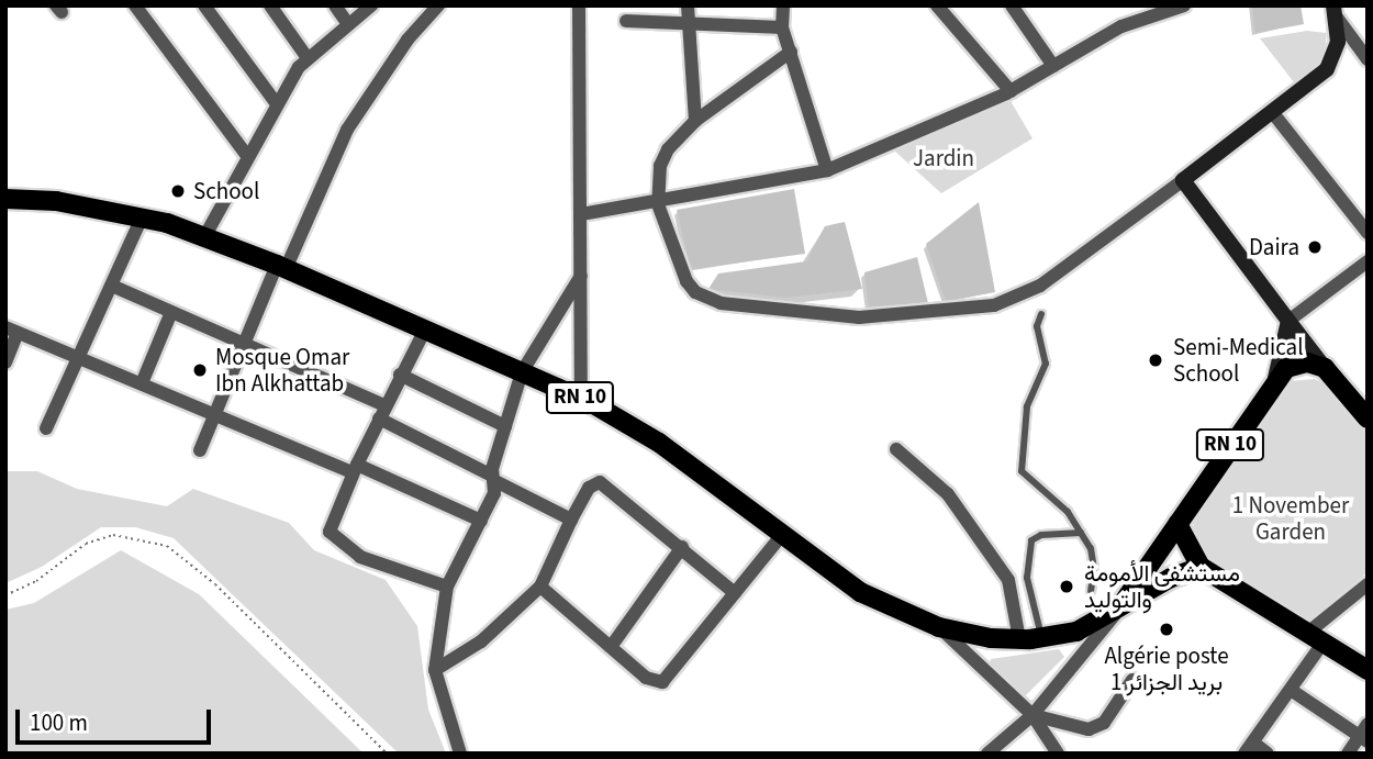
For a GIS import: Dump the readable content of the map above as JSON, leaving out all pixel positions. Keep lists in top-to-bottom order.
{
  "streets": {
    "main road": ["RN 10"]
  },
  "parks": ["Jardin", "1 November Garden"],
  "places": [
    "School",
    "Daira",
    "Semi-Medical School",
    "Mosque Omar Ibn Alkhattab",
    "مستشفى الأمومة والتوليد",
    "Algérie poste 1 بريد الجزائر"
  ],
  "scale_bar": "100 m"
}
